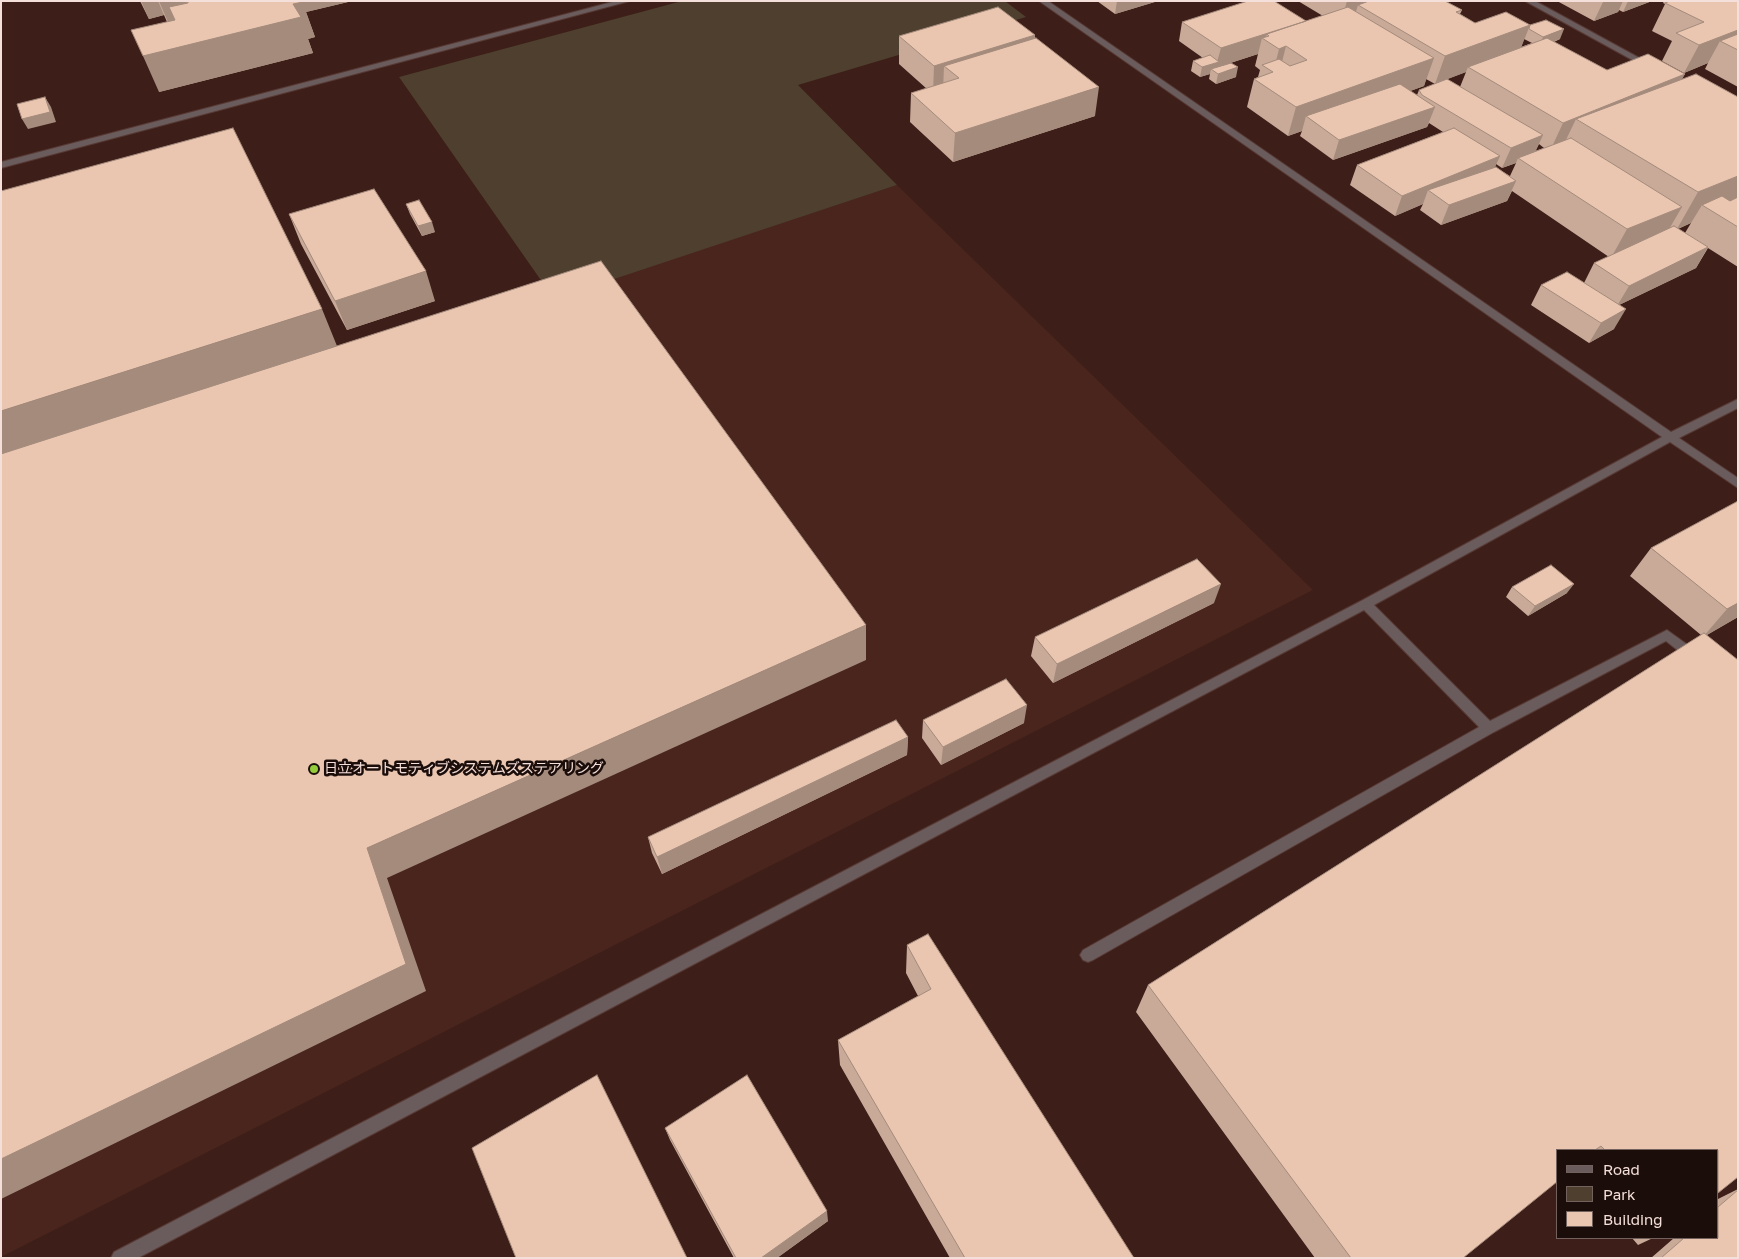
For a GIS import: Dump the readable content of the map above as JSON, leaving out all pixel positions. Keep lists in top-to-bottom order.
{
  "places": ["日立オートモティブシステムズステアリング"],
  "legend": ["Road", "Park", "Building"]
}
